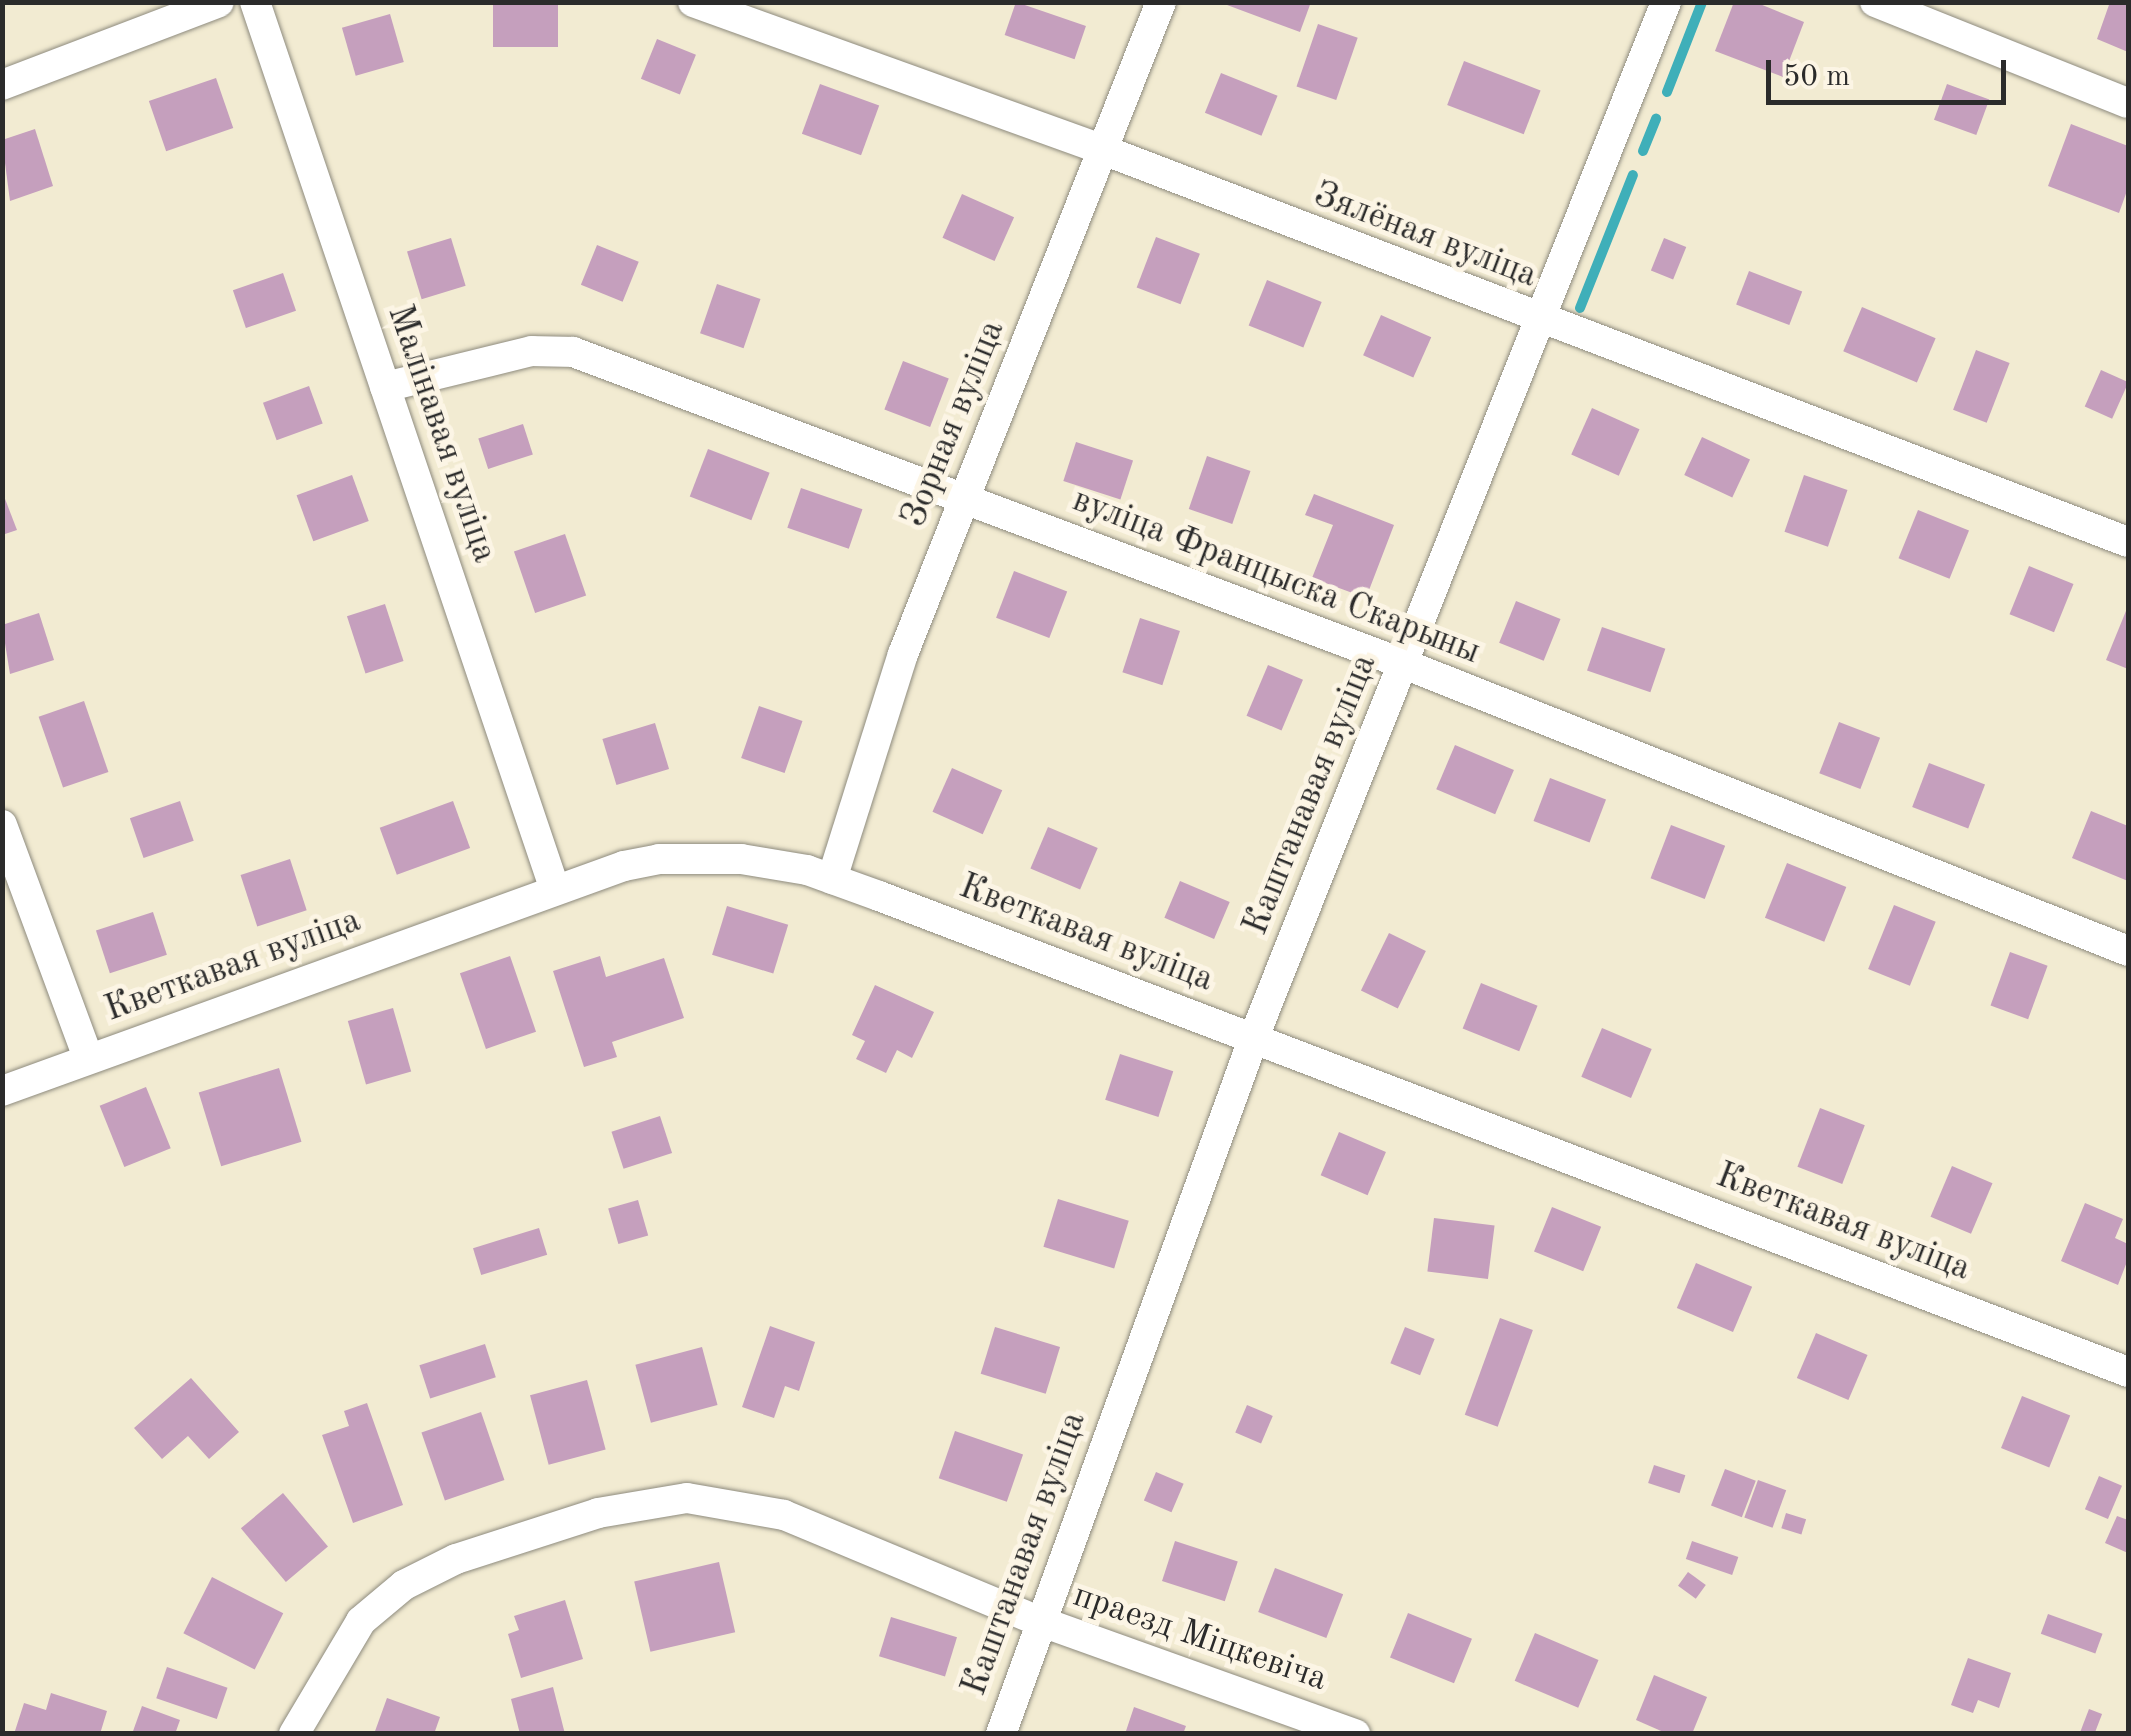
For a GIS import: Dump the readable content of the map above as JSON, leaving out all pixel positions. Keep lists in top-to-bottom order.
{
  "streets": {
    "street": [
      "Зялёная вуліца",
      "Зорная вуліца",
      "Малінавая вуліца",
      "вуліца Францыска Скарыны",
      "Каштанавая вуліца",
      "Кветкавая вуліца",
      "праезд Міцкевіча"
    ]
  },
  "crossings": [
    ["Зялёная вуліца", "Зорная вуліца"],
    ["Зялёная вуліца", "Каштанавая вуліца"],
    ["Зорная вуліца", "вуліца Францыска Скарыны"],
    ["Зорная вуліца", "Кветкавая вуліца"],
    ["Малінавая вуліца", "вуліца Францыска Скарыны"],
    ["Малінавая вуліца", "Кветкавая вуліца"],
    ["вуліца Францыска Скарыны", "Каштанавая вуліца"],
    ["Каштанавая вуліца", "Кветкавая вуліца"],
    ["Каштанавая вуліца", "праезд Міцкевіча"]
  ],
  "scale_bar": "50 m"
}
